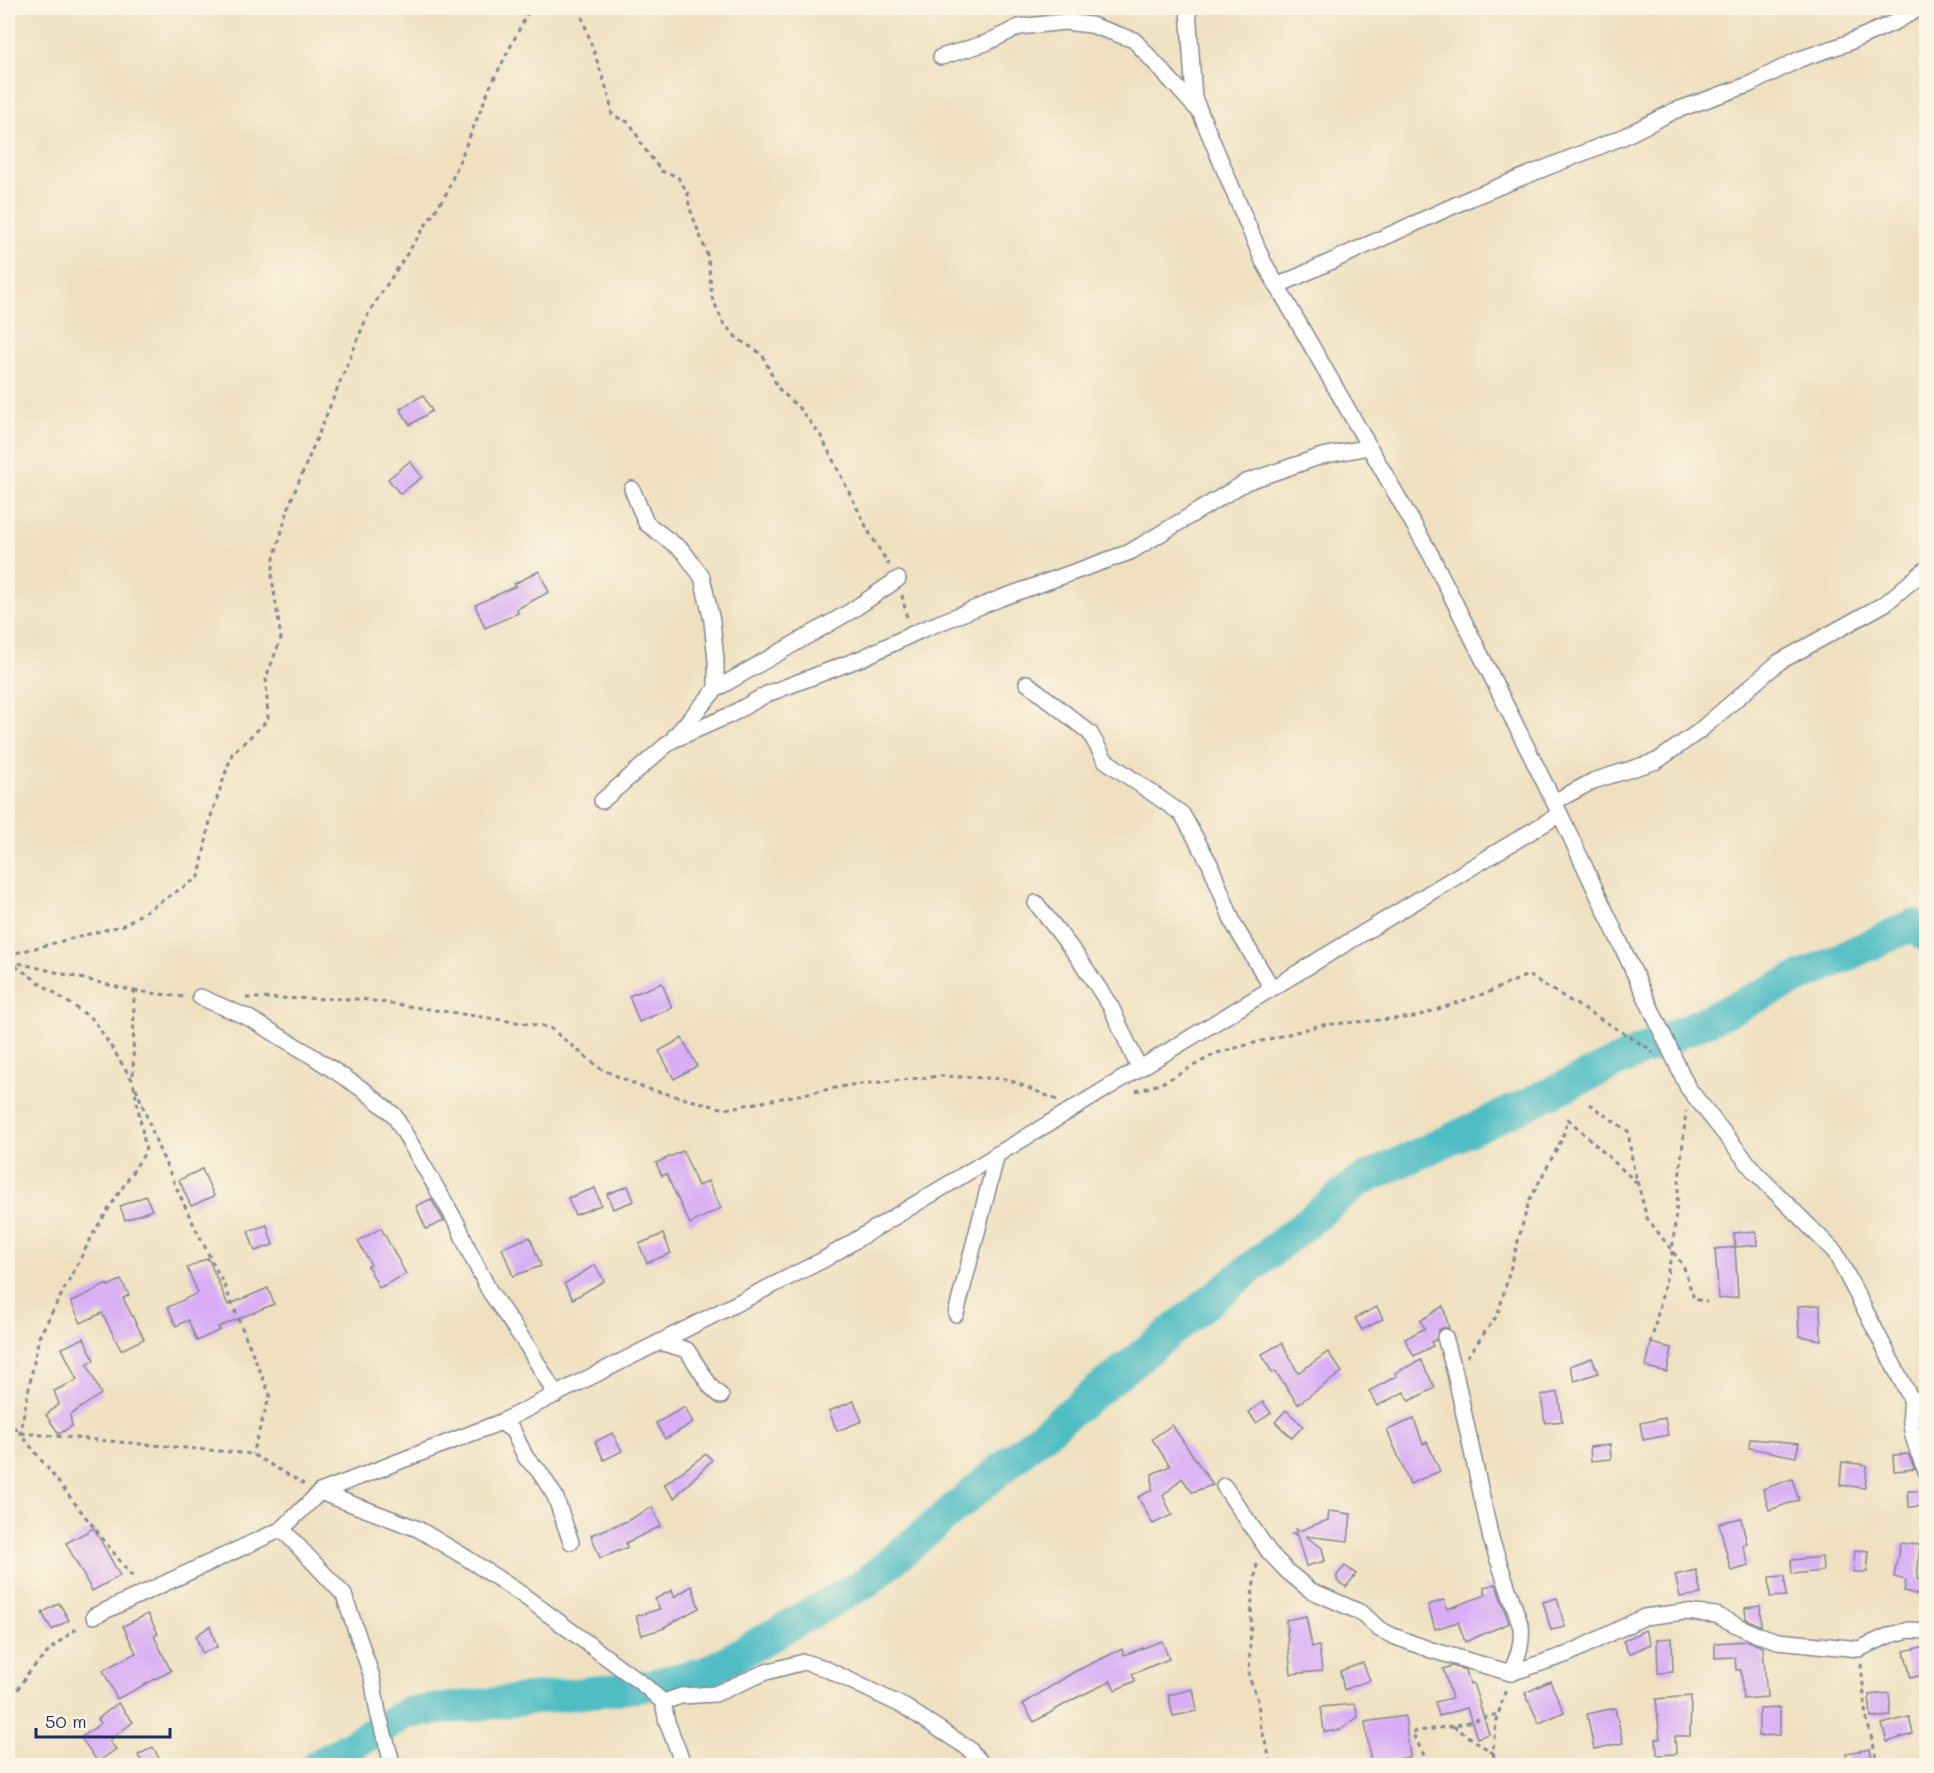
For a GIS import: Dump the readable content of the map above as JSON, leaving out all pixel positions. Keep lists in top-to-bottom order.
{
  "scale_bar": "50 m"
}
